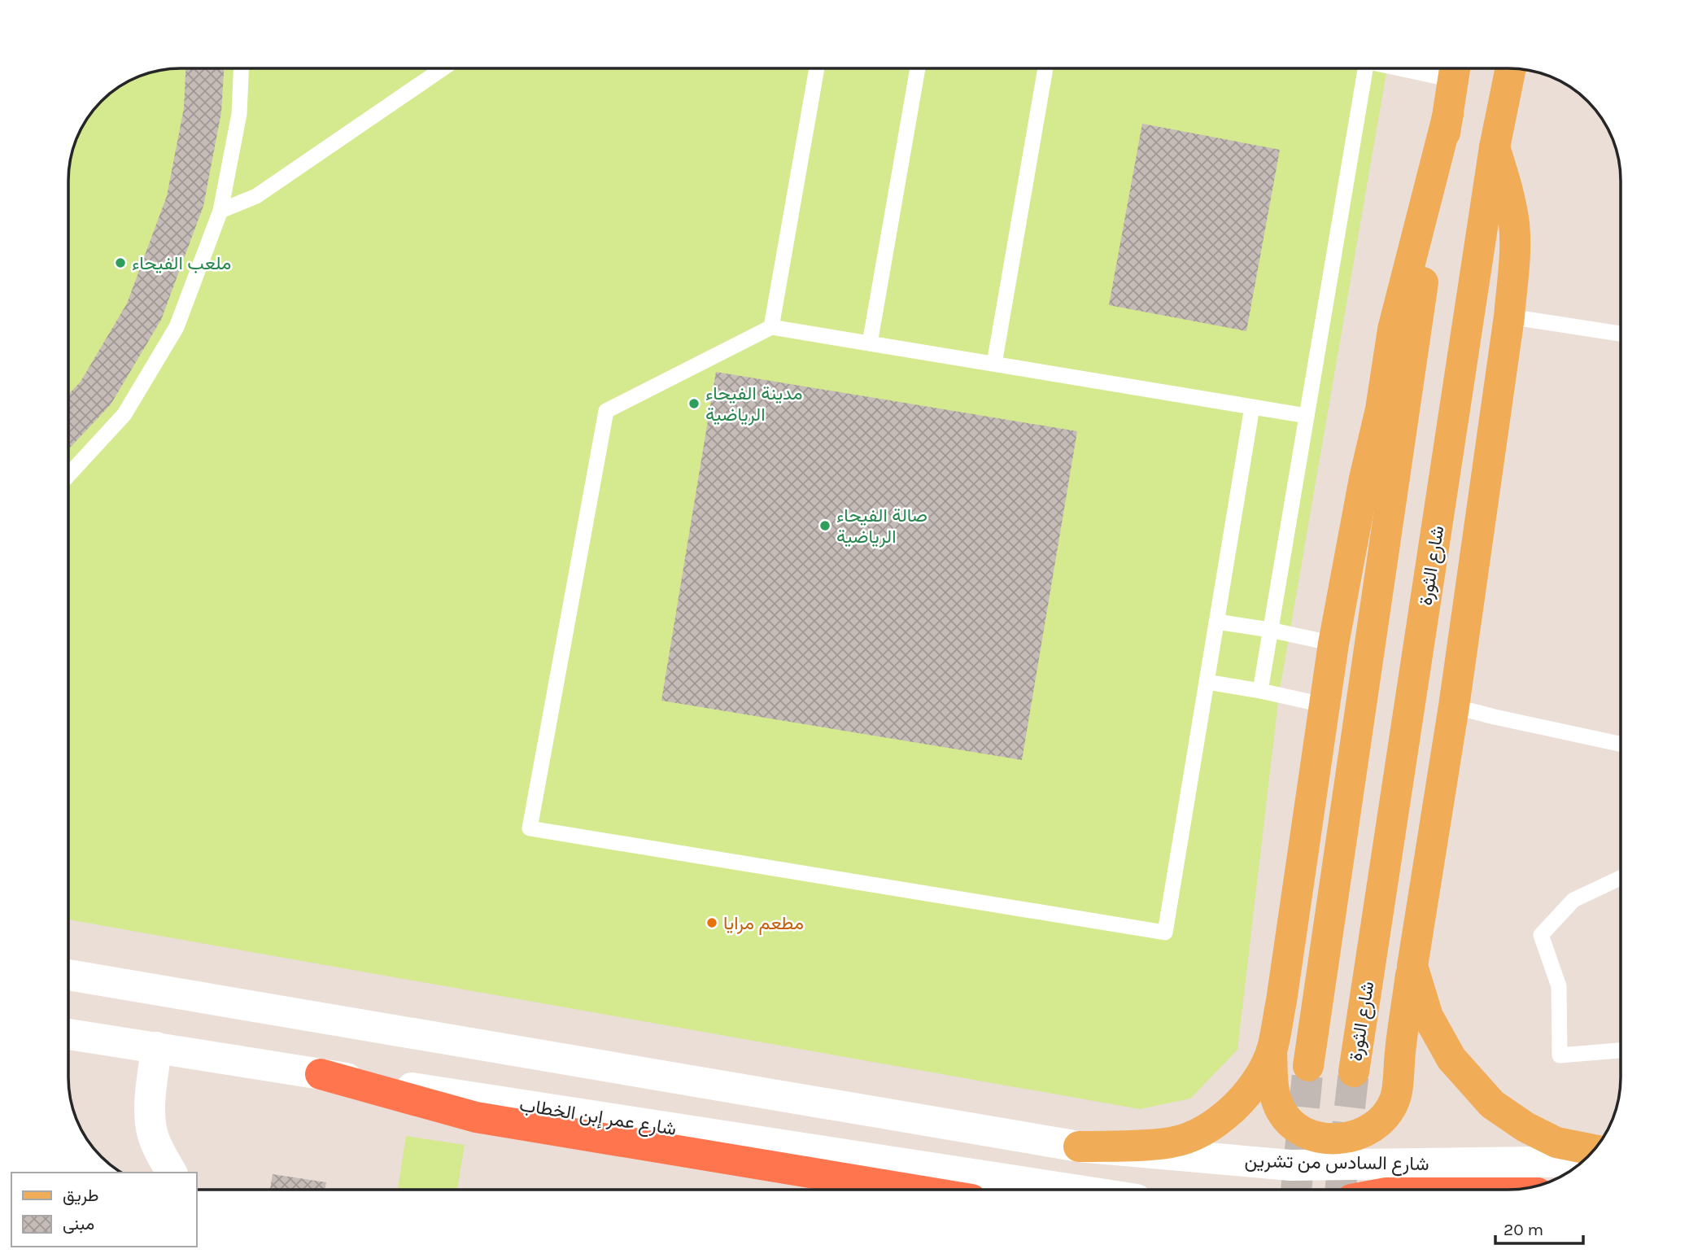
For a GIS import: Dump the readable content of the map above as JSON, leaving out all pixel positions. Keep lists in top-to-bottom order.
{
  "streets": {
    "main road": ["شارع الثورة", "شارع عمر إبن الخطاب", "شارع السادس من تشرين"]
  },
  "places": [
    "ملعب الفيحاء",
    "مدينة الفيحاء الرياضية",
    "صالة الفيحاء الرياضية",
    "مطعم مرايا"
  ],
  "legend": ["طريق", "مبنى"],
  "scale_bar": "20 m"
}
